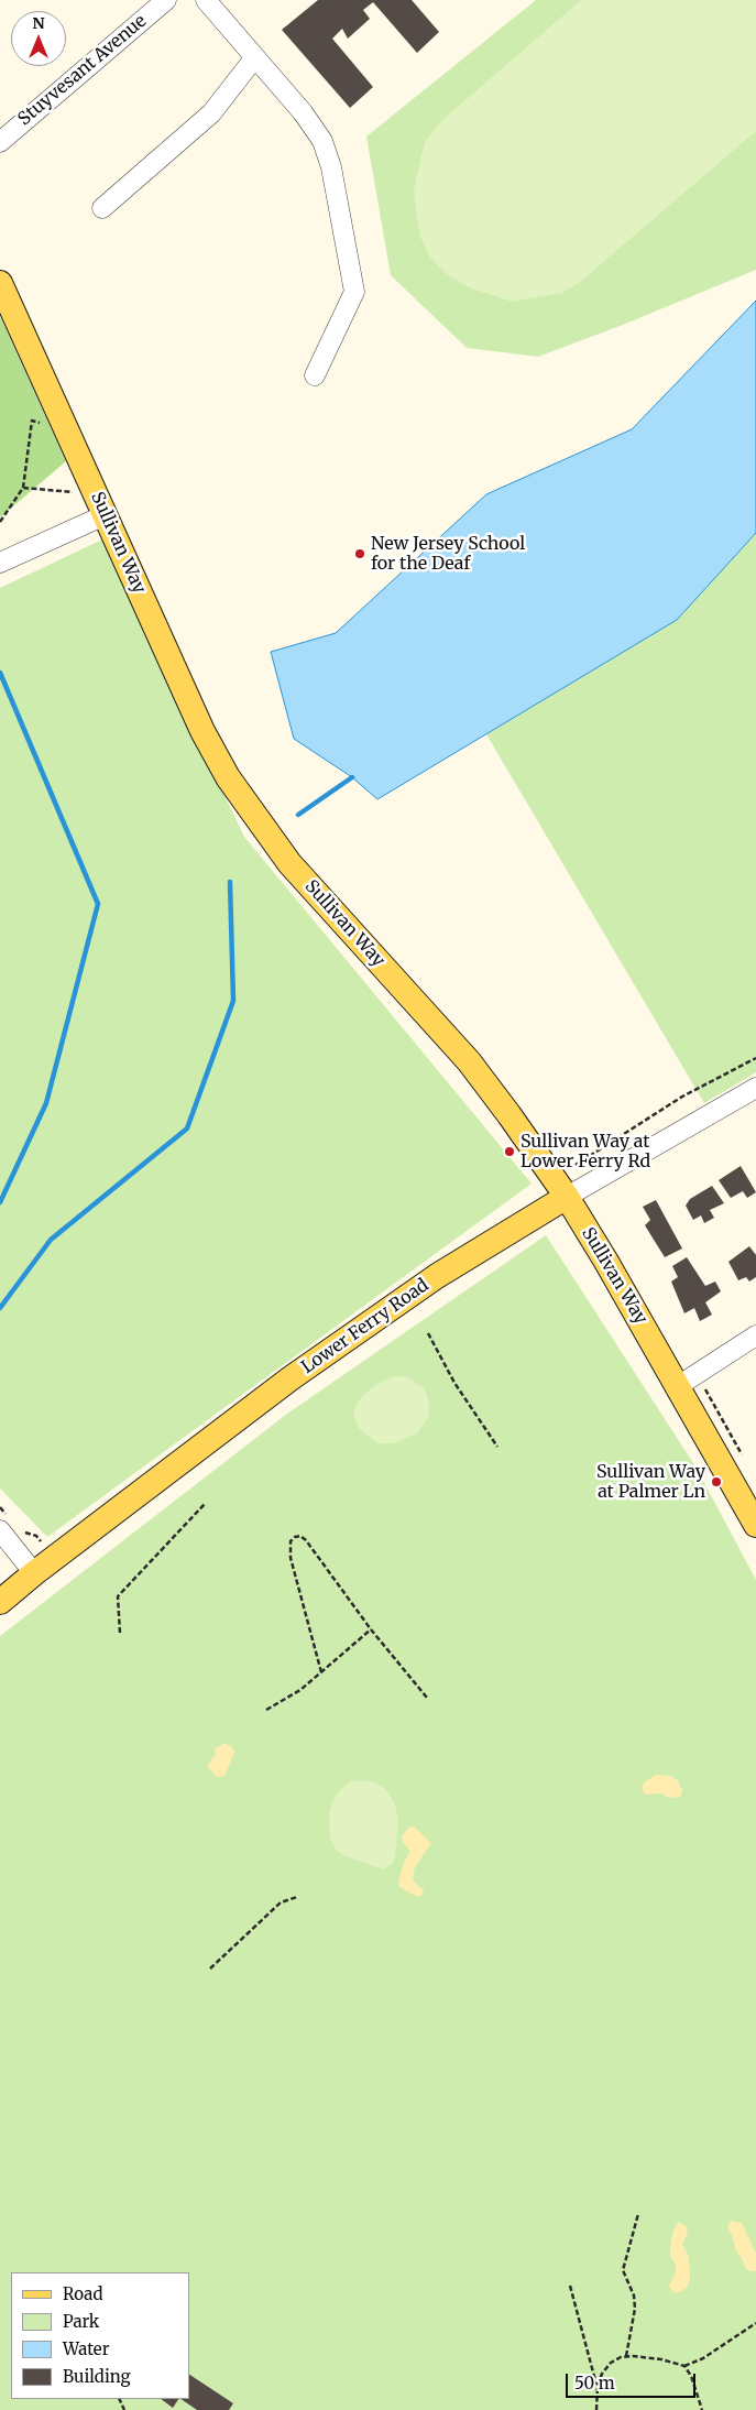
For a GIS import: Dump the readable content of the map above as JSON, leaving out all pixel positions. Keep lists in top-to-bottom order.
{
  "streets": {
    "main road": ["Sullivan Way", "Lower Ferry Road"],
    "street": ["Stuyvesant Avenue"]
  },
  "crossings": [
    ["Sullivan Way", "Lower Ferry Road"]
  ],
  "places": ["New Jersey School for the Deaf", "Sullivan Way at Lower Ferry Rd", "Sullivan Way at Palmer Ln"],
  "legend": [
    "Road",
    "Park",
    "Water",
    "Building"
  ],
  "scale_bar": "50 m",
  "north": "top"
}
